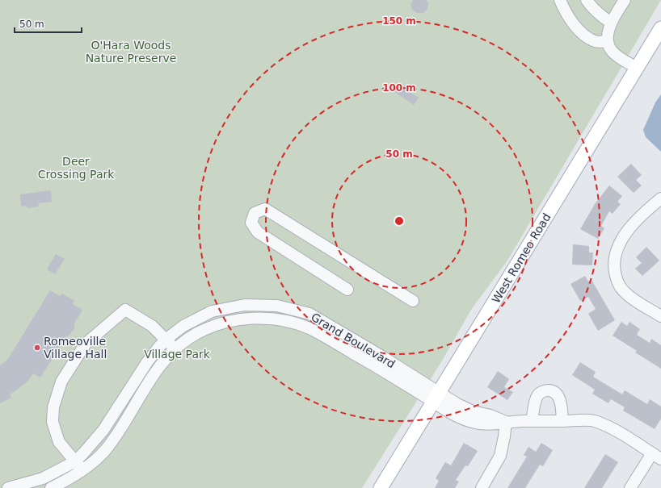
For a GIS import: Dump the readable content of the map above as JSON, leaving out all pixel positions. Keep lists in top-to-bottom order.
{
  "streets": {
    "main road": ["West Romeo Road"],
    "street": ["Grand Boulevard"]
  },
  "crossings": [
    ["West Romeo Road", "Grand Boulevard"]
  ],
  "parks": ["O'Hara Woods Nature Preserve", "Deer Crossing Park", "Village Park"],
  "places": ["Romeoville Village Hall"],
  "scale_bar": "50 m",
  "rings": ["150 m", "100 m", "50 m"]
}
